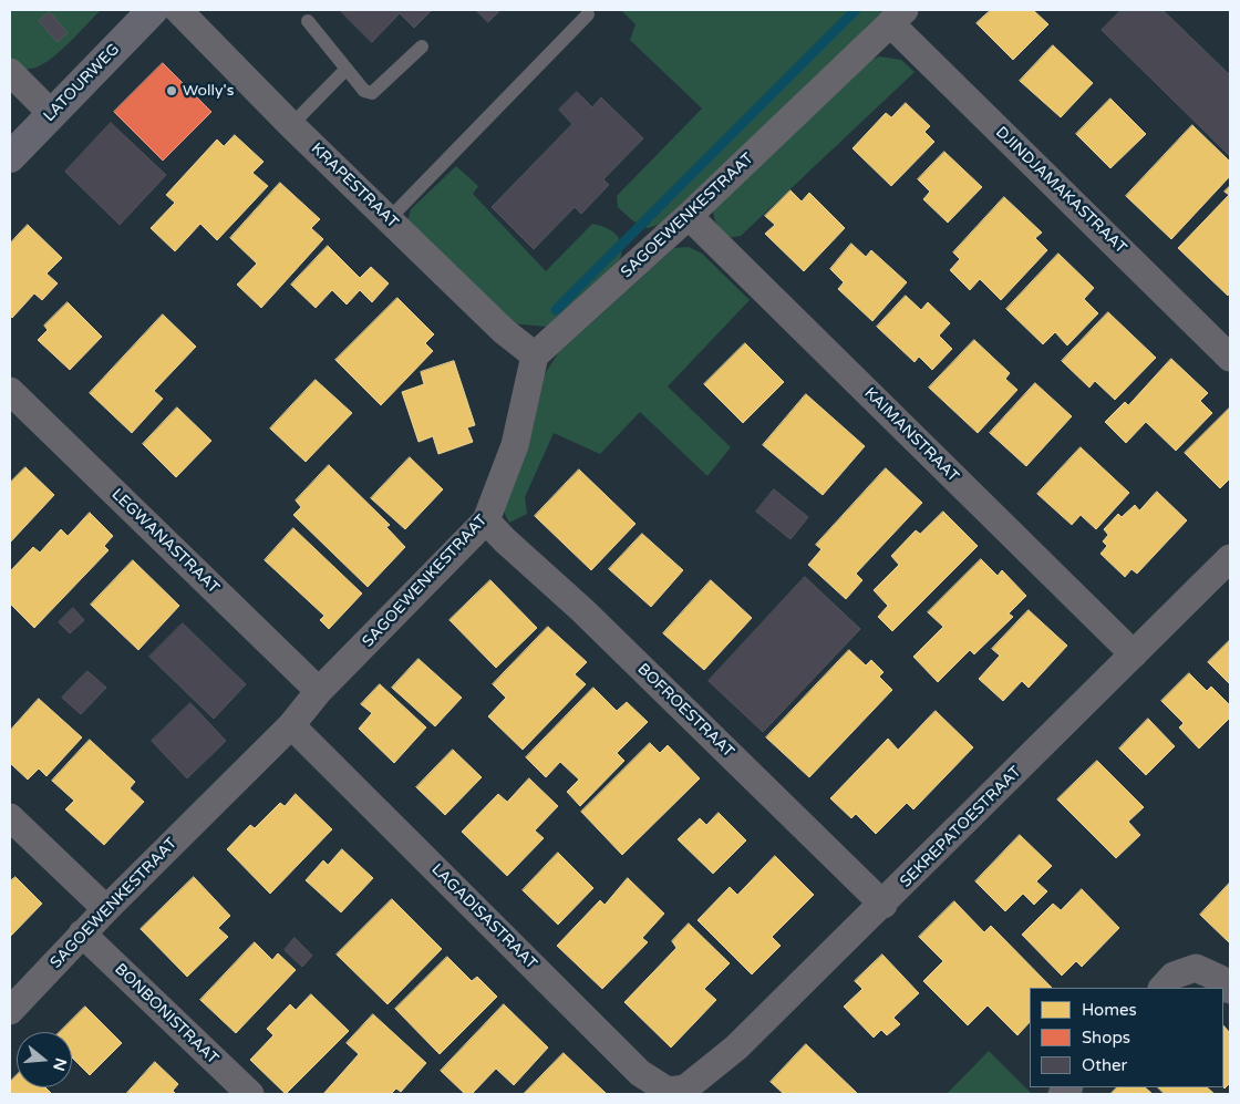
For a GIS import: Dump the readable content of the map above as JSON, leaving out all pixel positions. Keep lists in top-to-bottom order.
{
  "streets": {
    "main road": ["LATOURWEG"],
    "street": [
      "KRAPESTRAAT",
      "DJINDJAMAKASTRAAT",
      "SAGOEWENKESTRAAT",
      "KAIMANSTRAAT",
      "LEGWANASTRAAT",
      "BOFROESTRAAT",
      "SEKREPATOESTRAAT",
      "LAGADISASTRAAT",
      "BONBONISTRAAT"
    ]
  },
  "crossings": [
    ["KRAPESTRAAT", "SAGOEWENKESTRAAT"],
    ["DJINDJAMAKASTRAAT", "SAGOEWENKESTRAAT"],
    ["SAGOEWENKESTRAAT", "KAIMANSTRAAT"],
    ["SAGOEWENKESTRAAT", "LEGWANASTRAAT"],
    ["SAGOEWENKESTRAAT", "BOFROESTRAAT"],
    ["SAGOEWENKESTRAAT", "LAGADISASTRAAT"],
    ["SAGOEWENKESTRAAT", "BONBONISTRAAT"],
    ["KAIMANSTRAAT", "SEKREPATOESTRAAT"],
    ["BOFROESTRAAT", "SEKREPATOESTRAAT"],
    ["SEKREPATOESTRAAT", "LAGADISASTRAAT"]
  ],
  "places": ["Wolly's"],
  "legend": ["Homes", "Shops", "Other"],
  "north": "right"
}
